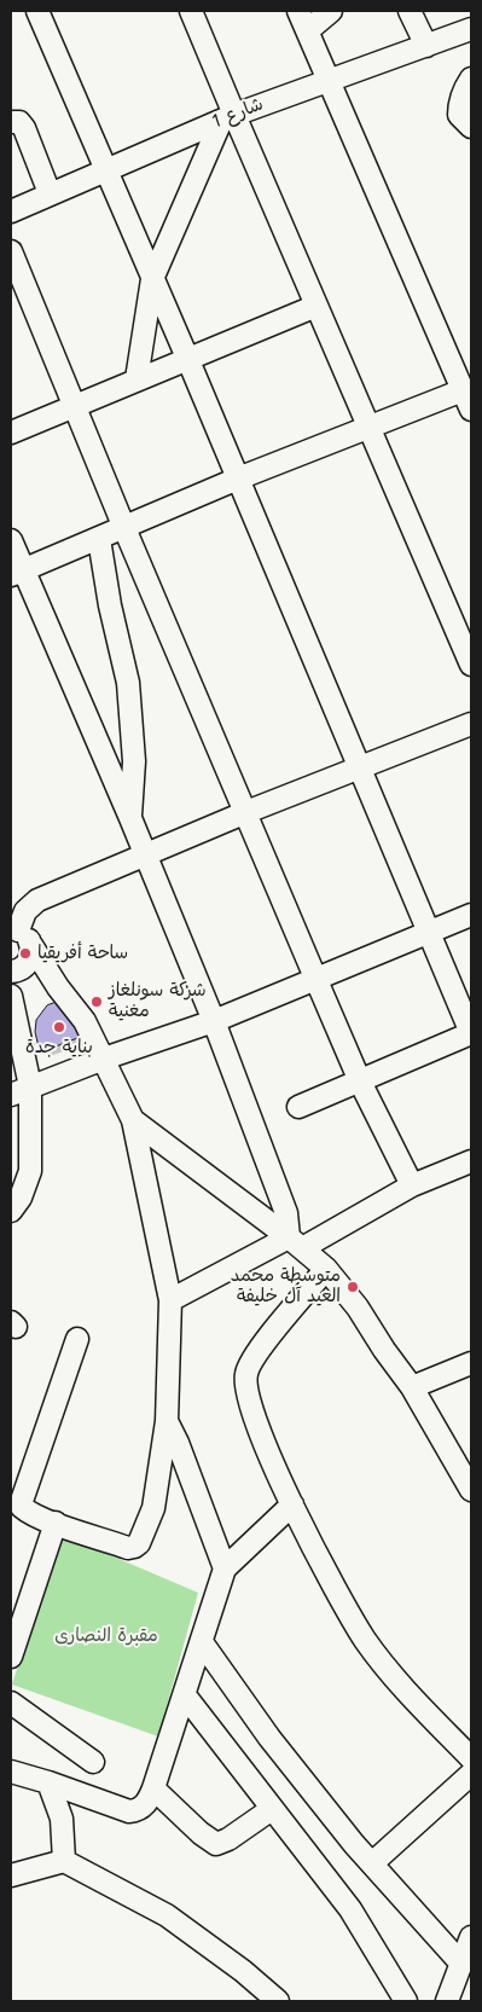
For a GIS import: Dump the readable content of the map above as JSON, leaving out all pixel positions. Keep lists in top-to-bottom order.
{
  "streets": {
    "street": ["شارع 1"]
  },
  "parks": ["مقبرة النصارى"],
  "places": [
    "ساحة أفريقيا",
    "شركة سونلغاز مغنية",
    "بناية جدة",
    "متوسطة محمد العيد آل خليفة"
  ]
}
